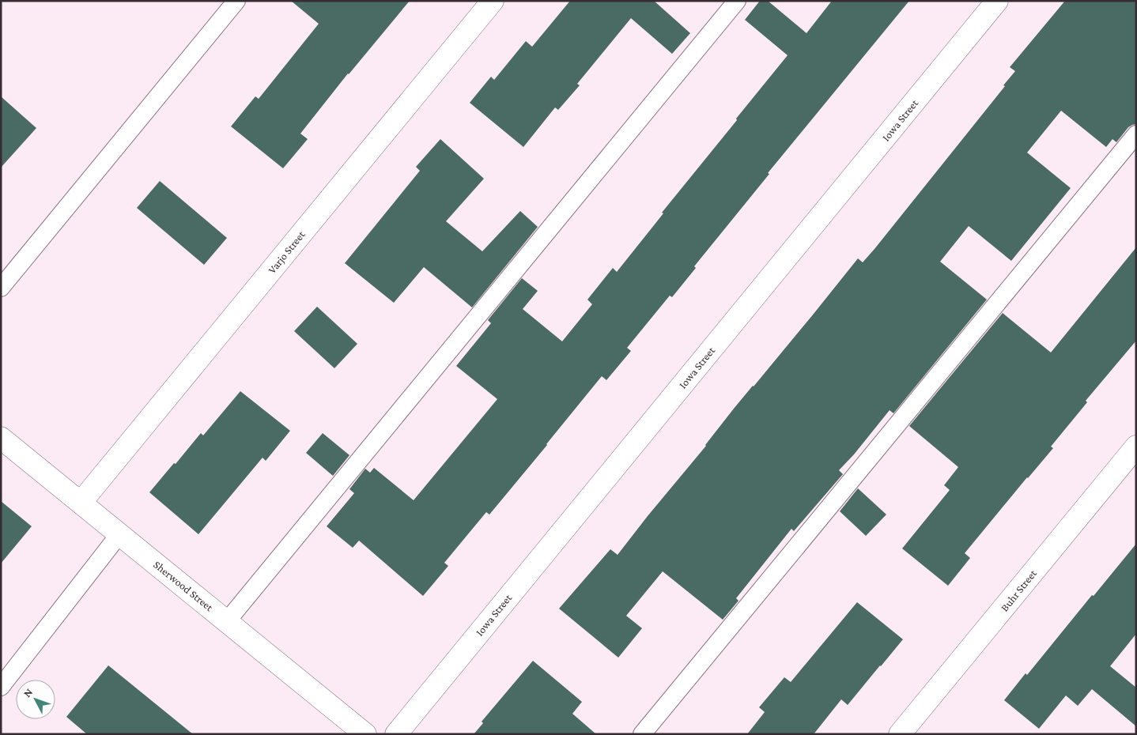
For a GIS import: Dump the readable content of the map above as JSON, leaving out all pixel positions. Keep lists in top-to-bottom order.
{
  "streets": {
    "street": [
      "Iowa Street",
      "Varjo Street",
      "Sherwood Street",
      "Buhr Street"
    ]
  },
  "crossings": [
    ["Varjo Street", "Sherwood Street"]
  ],
  "north": "top left"
}
